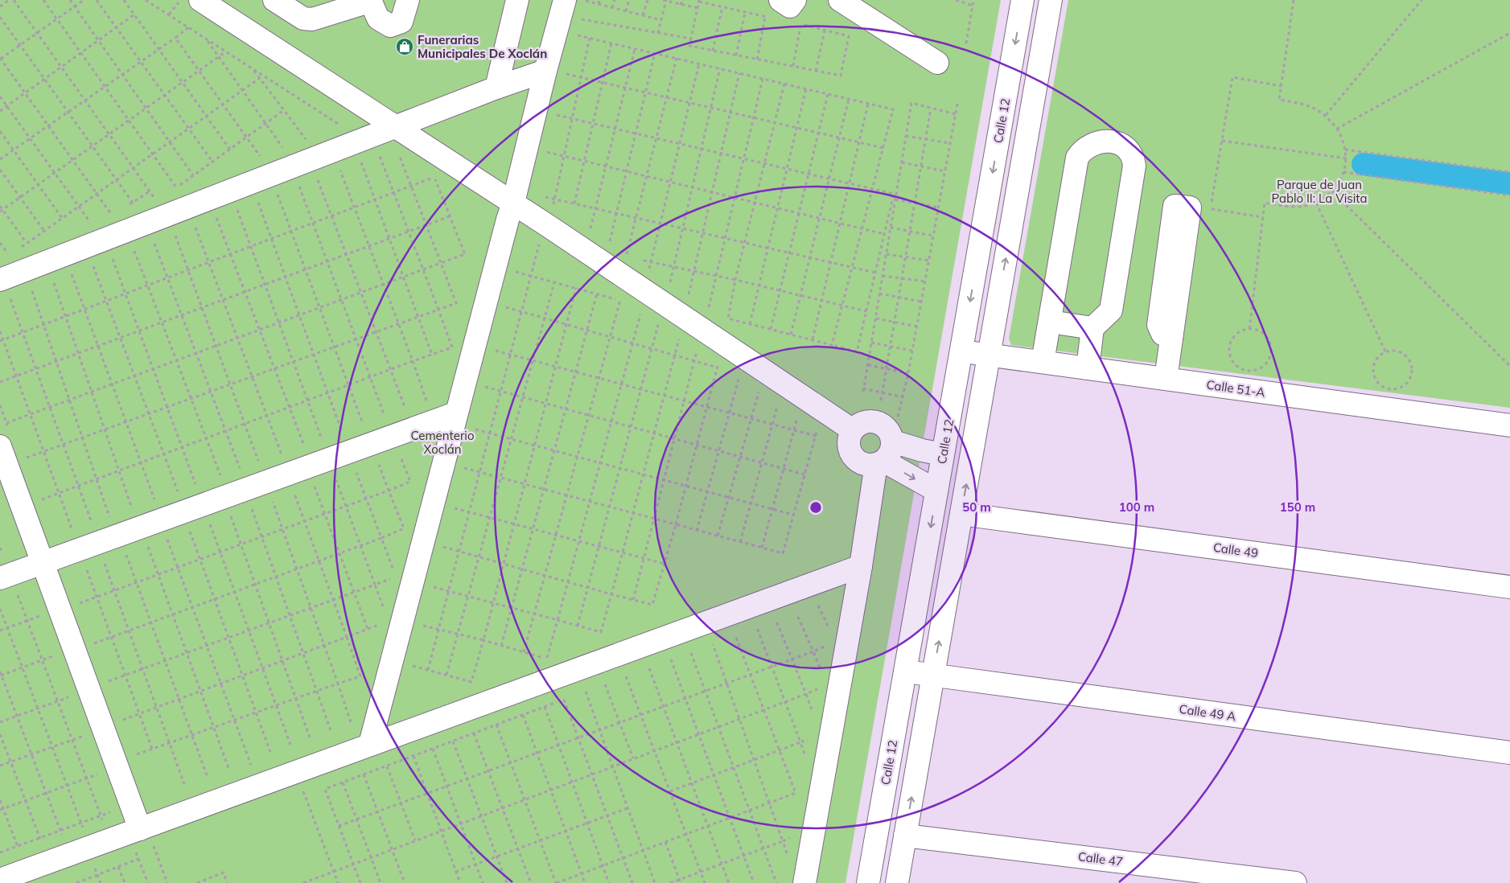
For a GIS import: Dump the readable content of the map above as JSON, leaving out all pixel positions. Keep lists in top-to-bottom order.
{
  "streets": {
    "street": [
      "Calle 12",
      "Calle 51-A",
      "Calle 49",
      "Calle 49 A",
      "Calle 47"
    ]
  },
  "crossings": [
    ["Calle 12", "Calle 51-A"],
    ["Calle 12", "Calle 49 A"]
  ],
  "parks": ["Parque de Juan Pablo II: La Visita", "Cementerio Xoclán"],
  "places": {
    "shop": ["Funerarias Municipales De Xoclán"]
  },
  "rings": ["50 m", "100 m", "150 m"]
}
